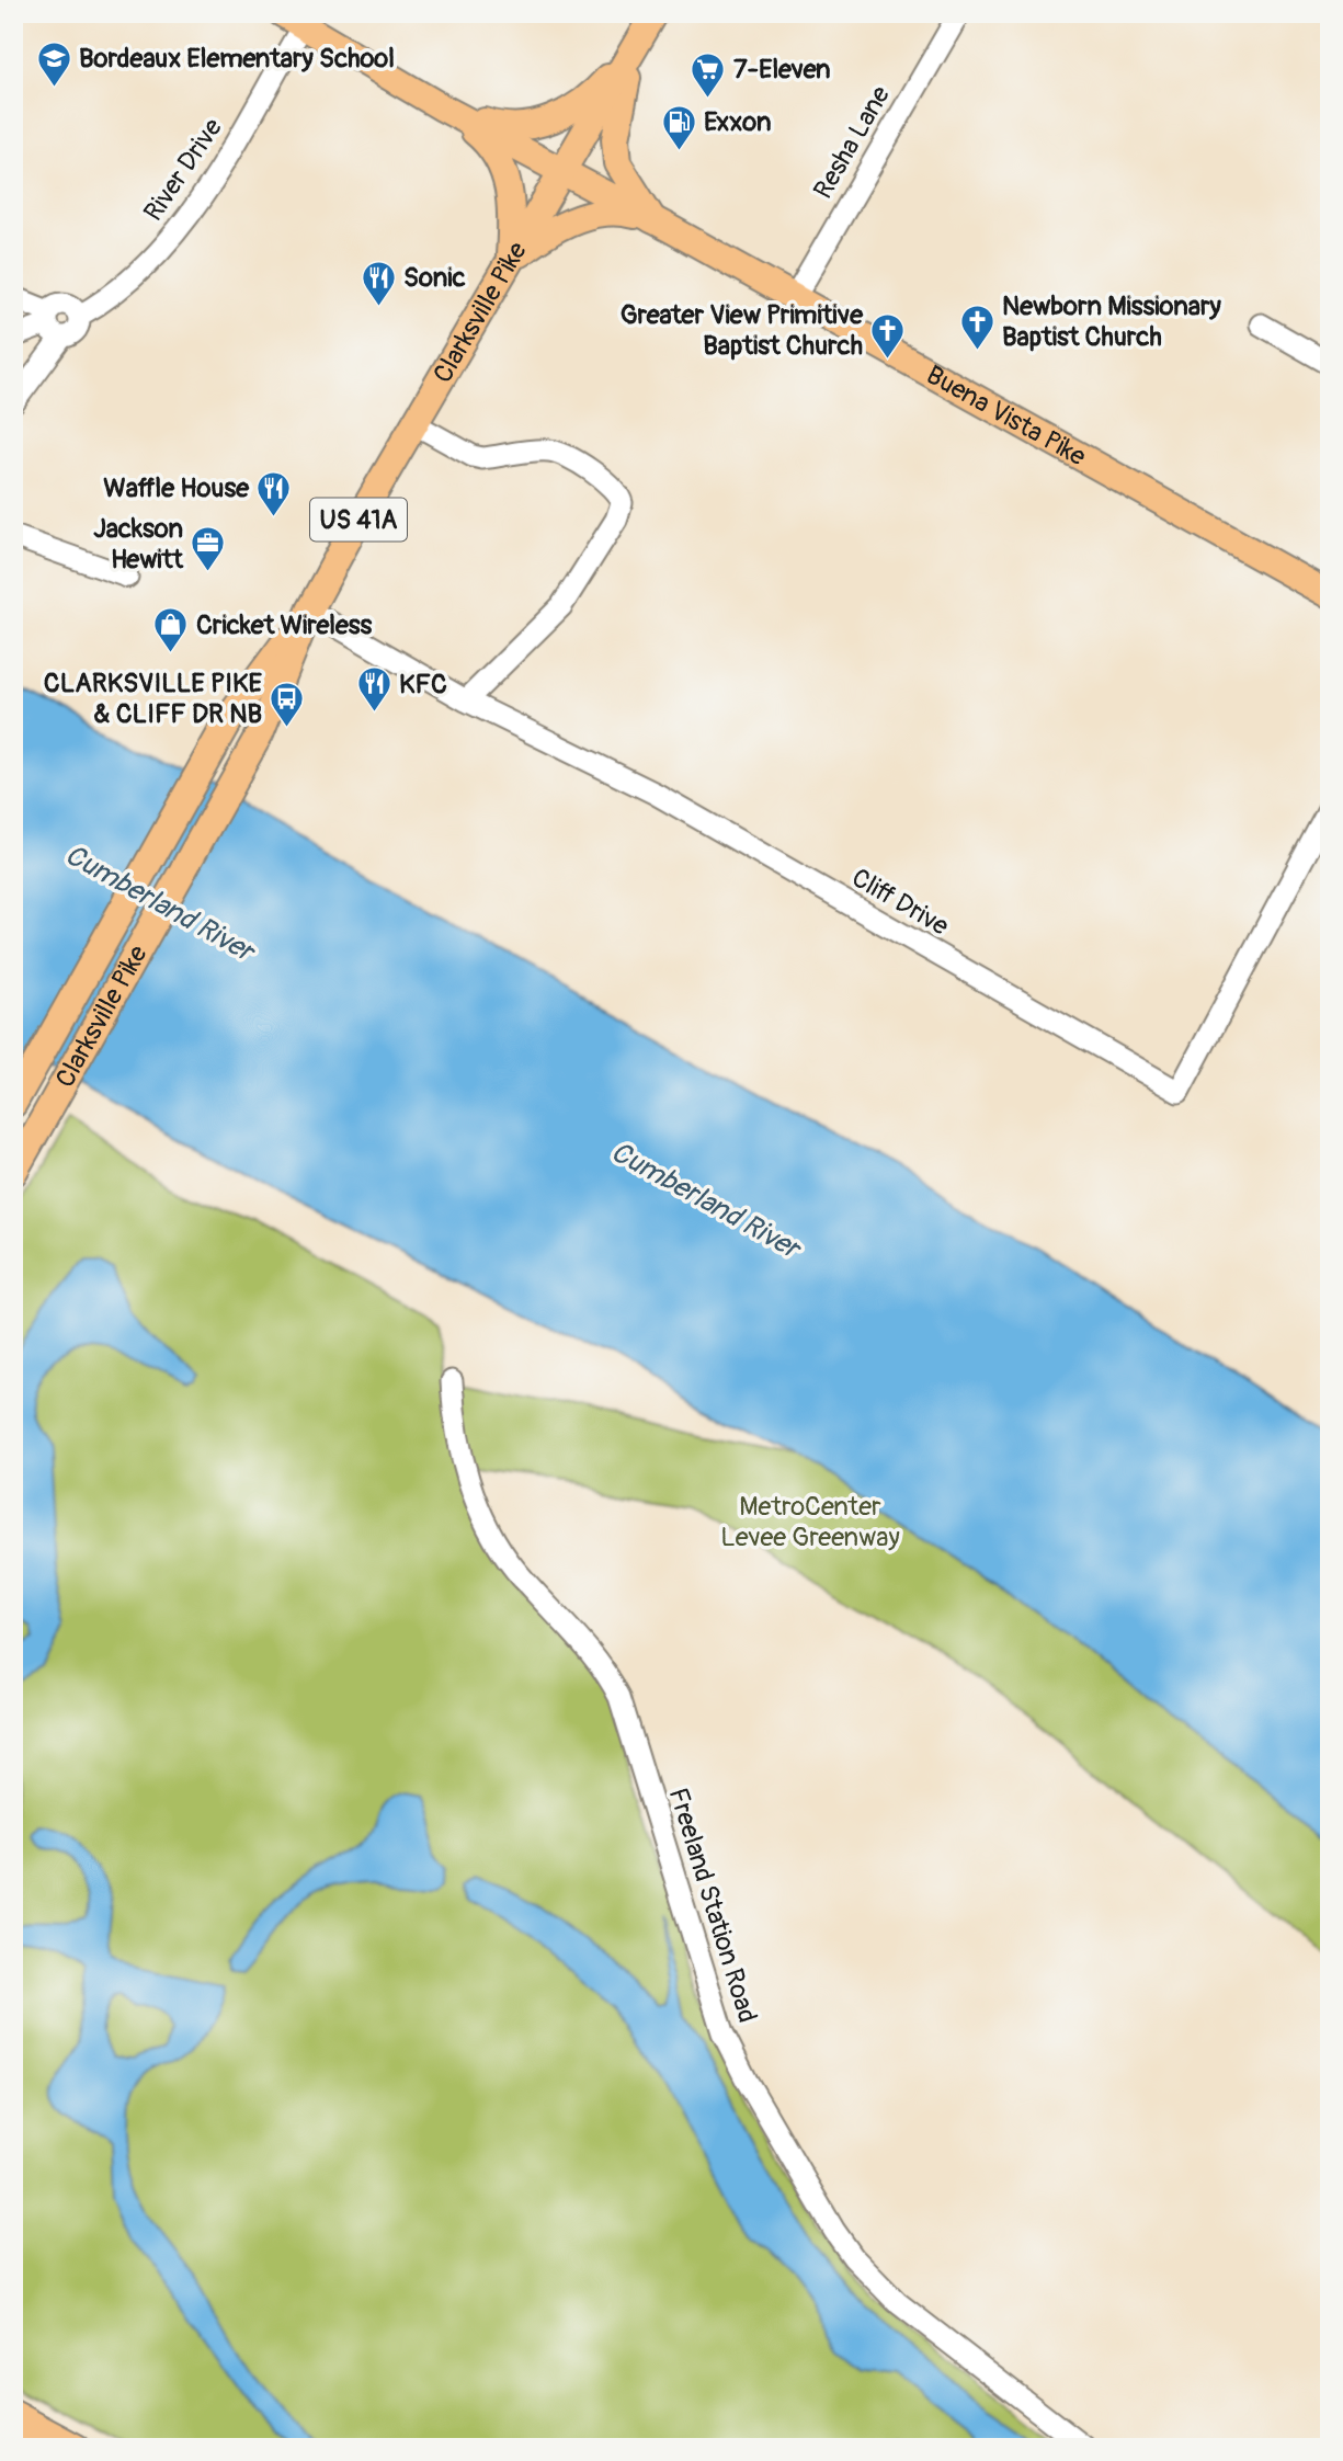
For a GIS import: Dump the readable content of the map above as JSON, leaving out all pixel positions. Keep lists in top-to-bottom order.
{
  "streets": {
    "main road": ["Clarksville Pike", "Buena Vista Pike", "US 41A"],
    "street": [
      "Resha Lane",
      "River Drive",
      "Cliff Drive",
      "Freeland Station Road"
    ]
  },
  "crossings": [
    ["Resha Lane", "Buena Vista Pike"],
    ["Clarksville Pike", "Buena Vista Pike"],
    ["Clarksville Pike", "Cliff Drive"]
  ],
  "water": ["Cumberland River"],
  "parks": ["MetroCenter Levee Greenway"],
  "places": {
    "school or university": ["Bordeaux Elementary School"],
    "supermarket": ["7-Eleven"],
    "fuel station": ["Exxon"],
    "restaurant": ["Sonic", "Waffle House", "KFC"],
    "church": ["Newborn Missionary Baptist Church", "Greater View Primitive Baptist Church"],
    "office": ["Jackson Hewitt"],
    "shop": ["Cricket Wireless"],
    "bus stop": ["CLARKSVILLE PIKE & CLIFF DR NB"]
  }
}
